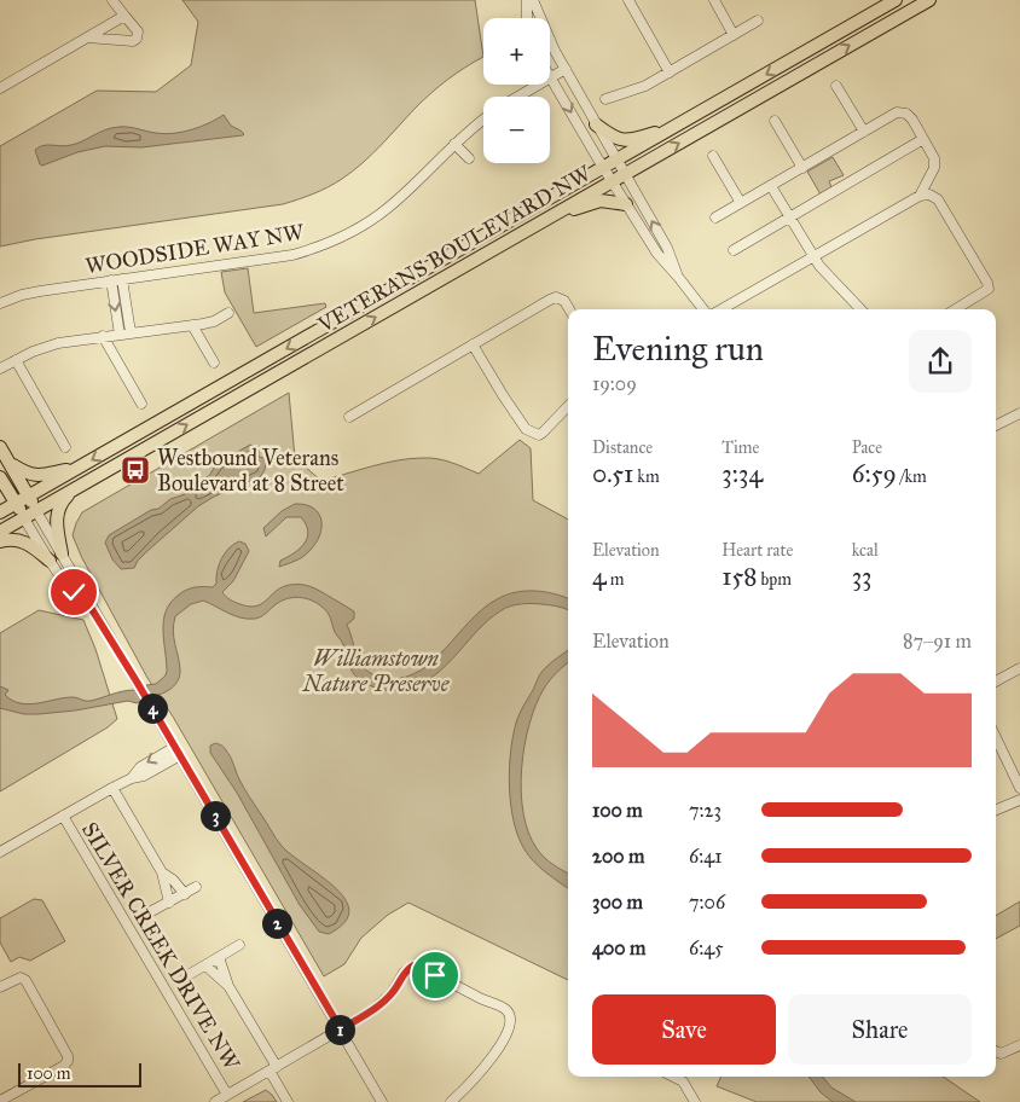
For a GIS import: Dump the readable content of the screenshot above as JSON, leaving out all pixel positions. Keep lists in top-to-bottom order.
{
  "streets": {
    "main road": ["VETERANS BOULEVARD NW"],
    "street": ["WOODSIDE WAY NW", "SILVER CREEK DRIVE NW"]
  },
  "parks": ["Williamstown Nature Preserve"],
  "places": {
    "bus stop": ["Westbound Veterans Boulevard at 8 Street"]
  },
  "scale_bar": "100 m",
  "page": {
    "map_buttons": ["+", "−"],
    "heading": ["Evening run", "19:09"],
    "stats": [
      ["Distance", "0.51 km"],
      ["Time", "3:34"],
      ["Pace", "6:59 /km"],
      ["Elevation", "4 m"],
      ["Heart rate", "158 bpm"],
      ["kcal", "33"]
    ],
    "chart": ["Elevation", "87–91 m"],
    "pins": [
      "4",
      "3",
      "2",
      "1"
    ],
    "list": [
      {
        "name": "100 m",
        "note": "7:23"
      },
      {
        "name": "200 m",
        "note": "6:41"
      },
      {
        "name": "300 m",
        "note": "7:06"
      },
      {
        "name": "400 m",
        "note": "6:45"
      }
    ],
    "buttons": ["Save", "Share"],
    "scale": "100 m"
  }
}
